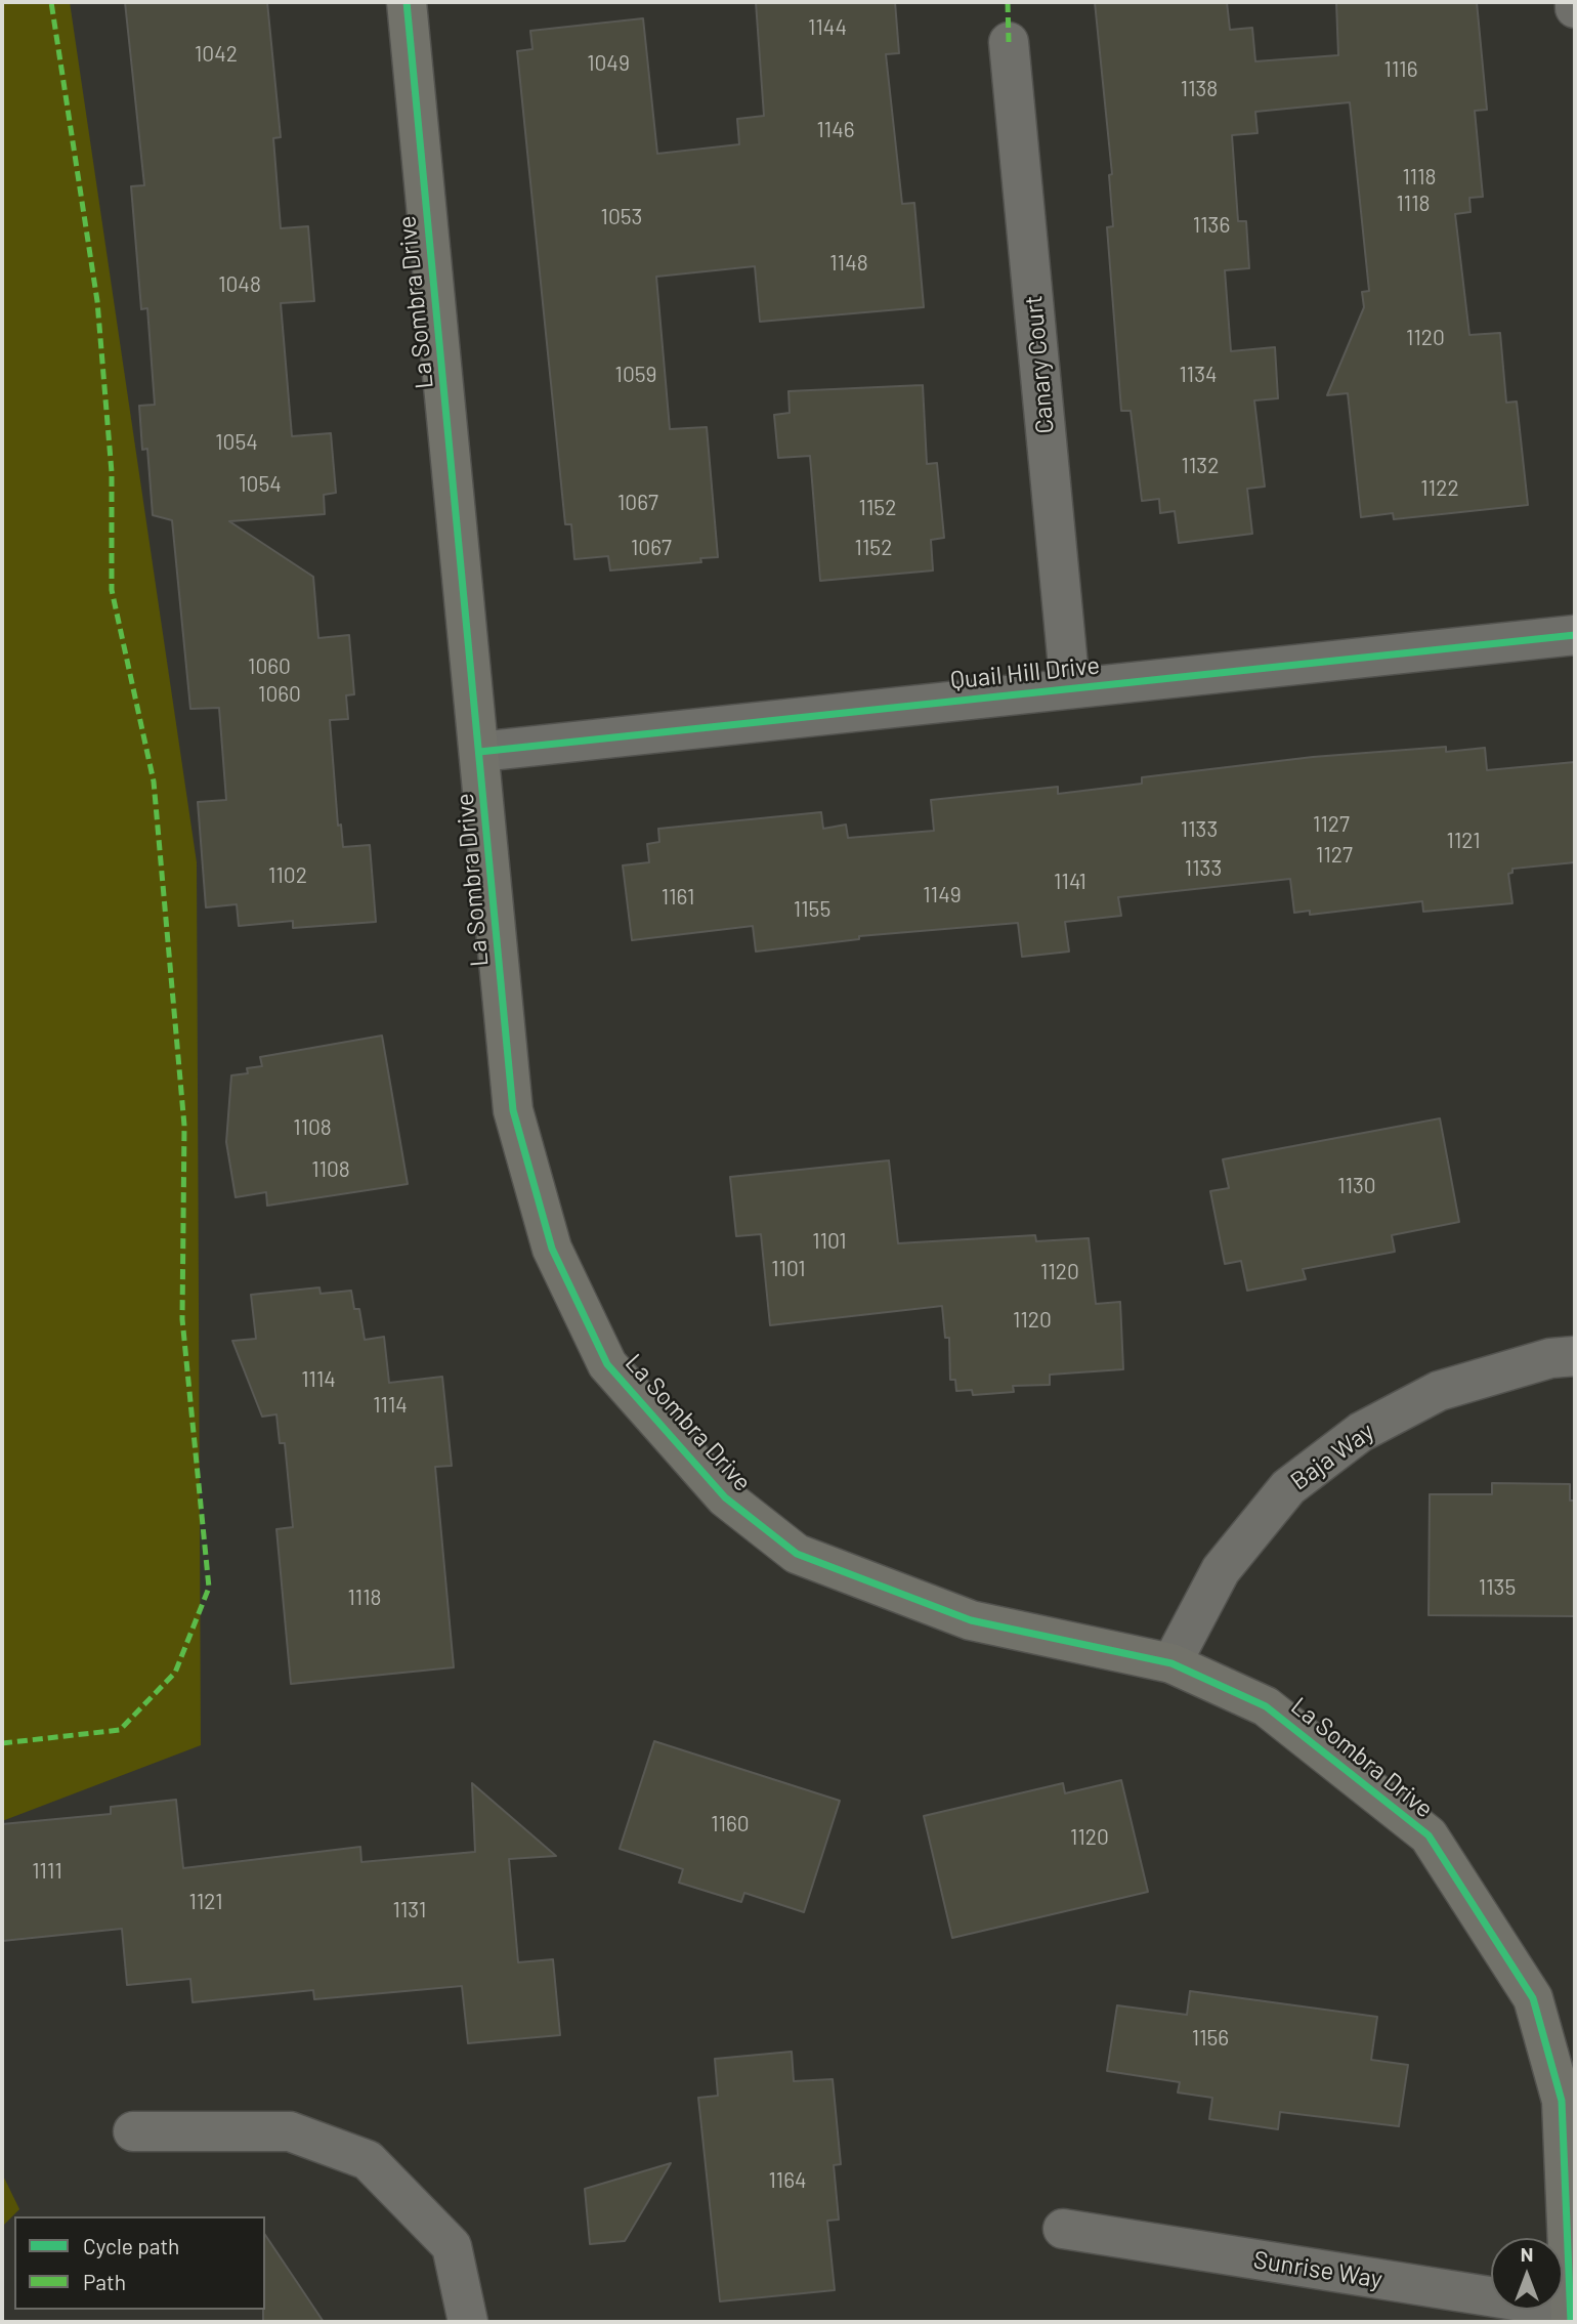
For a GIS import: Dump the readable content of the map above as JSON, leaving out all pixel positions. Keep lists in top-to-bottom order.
{
  "streets": {
    "street": [
      "La Sombra Drive",
      "Canary Court",
      "Quail Hill Drive",
      "Baja Way",
      "Sunrise Way"
    ]
  },
  "crossings": [
    ["La Sombra Drive", "Quail Hill Drive"],
    ["La Sombra Drive", "Baja Way"],
    ["La Sombra Drive", "Sunrise Way"],
    ["Canary Court", "Quail Hill Drive"]
  ],
  "house_numbers": [
    "1144",
    "1042",
    "1049",
    "1116",
    "1138",
    "1146",
    "1118",
    "1118",
    "1053",
    "1136",
    "1148",
    "1048",
    "1120",
    "1059",
    "1134",
    "1054",
    "1132",
    "1054",
    "1122",
    "1067",
    "1152",
    "1067",
    "1152",
    "1060",
    "1060",
    "1127",
    "1133",
    "1121",
    "1127",
    "1133",
    "1102",
    "1141",
    "1149",
    "1161",
    "1155",
    "1108",
    "1108",
    "1130",
    "1101",
    "1101",
    "1120",
    "1120",
    "1114",
    "1114",
    "1135",
    "1118",
    "1160",
    "1120",
    "1111",
    "1121",
    "1131",
    "1156",
    "1164"
  ],
  "legend": ["Cycle path", "Path"],
  "north": "top"
}
